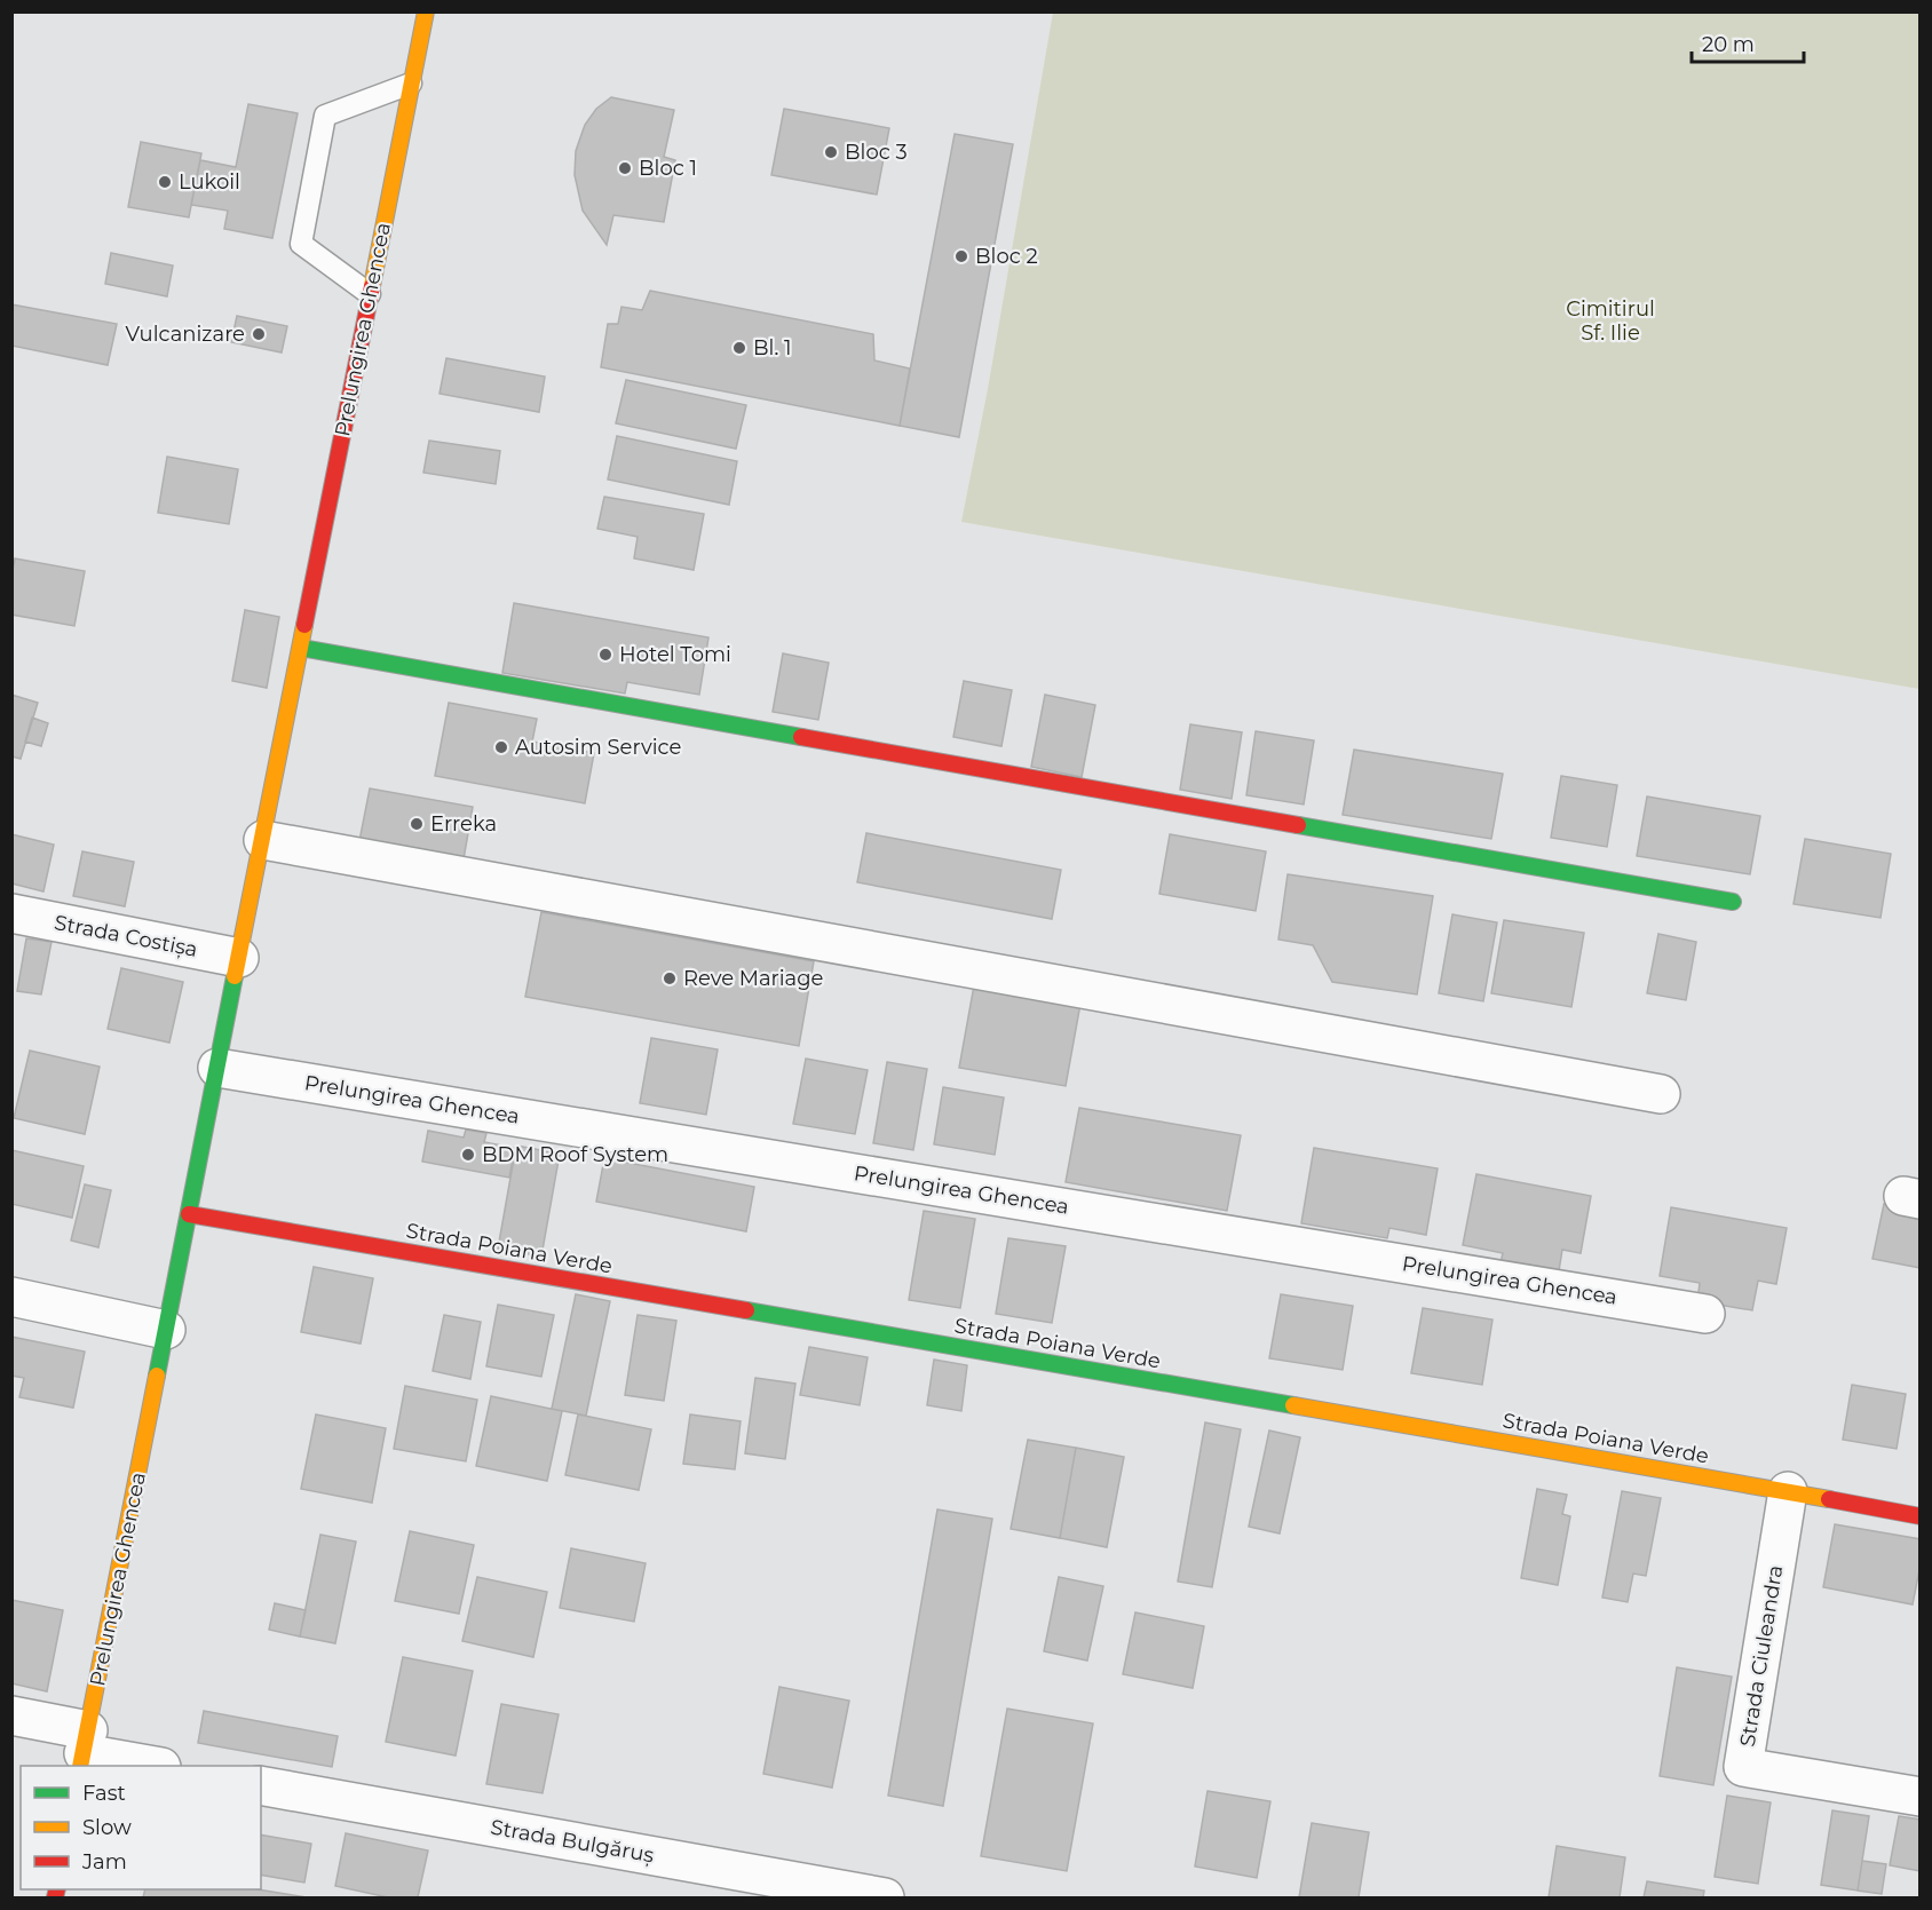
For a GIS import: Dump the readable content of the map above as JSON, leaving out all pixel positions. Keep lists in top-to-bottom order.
{
  "streets": {
    "street": [
      "Prelungirea Ghencea",
      "Strada Costișa",
      "Strada Poiana Verde",
      "Strada Ciuleandra",
      "Strada Bulgăruș"
    ]
  },
  "crossings": [
    ["Prelungirea Ghencea", "Strada Costișa"],
    ["Prelungirea Ghencea", "Strada Poiana Verde"],
    ["Strada Poiana Verde", "Strada Ciuleandra"]
  ],
  "parks": ["Cimitirul Sf. Ilie"],
  "places": [
    "Bloc 3",
    "Bloc 1",
    "Lukoil",
    "Bloc 2",
    "Vulcanizare",
    "Bl. 1",
    "Hotel Tomi",
    "Autosim Service",
    "Erreka",
    "Reve Mariage",
    "BDM Roof System"
  ],
  "legend": ["Fast", "Slow", "Jam"],
  "scale_bar": "20 m"
}
